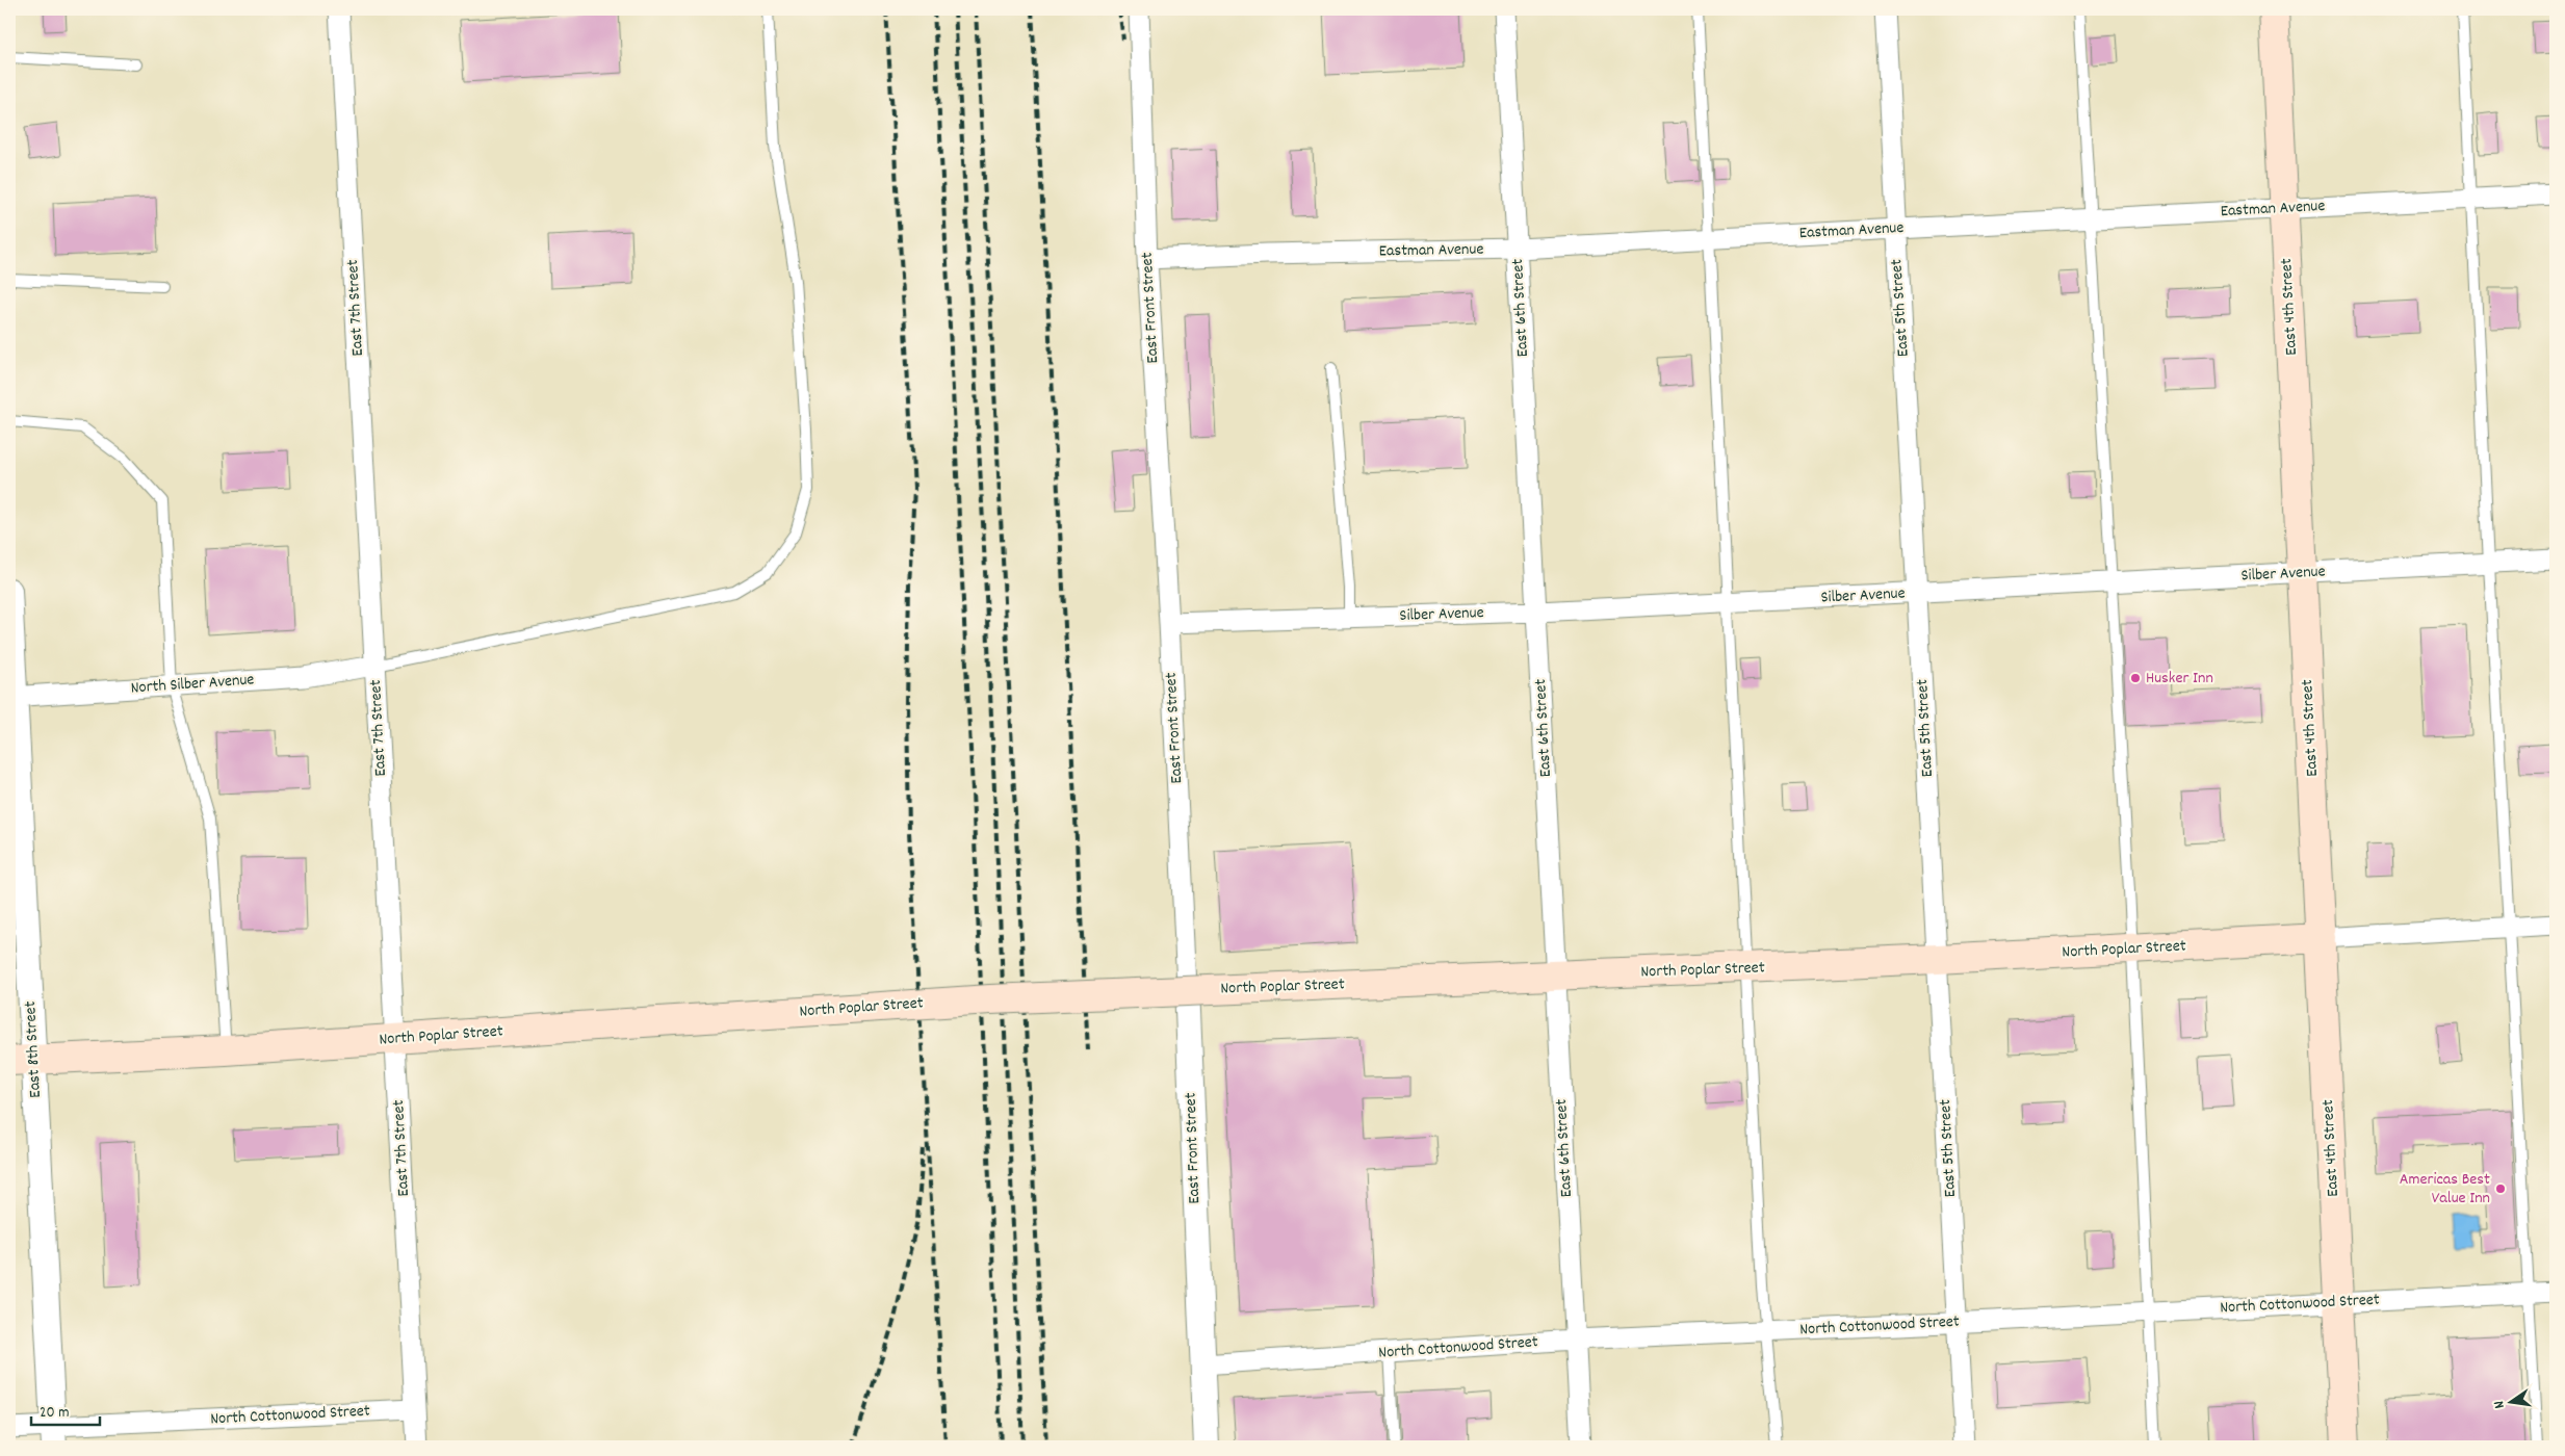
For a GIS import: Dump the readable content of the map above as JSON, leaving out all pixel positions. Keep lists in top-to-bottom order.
{
  "streets": {
    "main road": ["East 4th Street", "North Poplar Street"],
    "street": [
      "Eastman Avenue",
      "East 7th Street",
      "East Front Street",
      "East 6th Street",
      "East 5th Street",
      "Silber Avenue",
      "North Silber Avenue",
      "East 8th Street",
      "North Cottonwood Street"
    ]
  },
  "crossings": [
    ["Eastman Avenue", "East 4th Street"],
    ["Eastman Avenue", "East Front Street"],
    ["Eastman Avenue", "East 6th Street"],
    ["Eastman Avenue", "East 5th Street"],
    ["East 4th Street", "Silber Avenue"],
    ["East 4th Street", "North Poplar Street"],
    ["East 4th Street", "North Cottonwood Street"],
    ["East 7th Street", "North Silber Avenue"],
    ["East 7th Street", "North Poplar Street"],
    ["East 7th Street", "North Cottonwood Street"],
    ["East Front Street", "Silber Avenue"],
    ["East Front Street", "North Cottonwood Street"],
    ["East 6th Street", "Silber Avenue"],
    ["East 6th Street", "North Poplar Street"],
    ["East 6th Street", "North Cottonwood Street"],
    ["East 5th Street", "Silber Avenue"],
    ["East 5th Street", "North Poplar Street"],
    ["East 5th Street", "North Cottonwood Street"],
    ["North Silber Avenue", "East 8th Street"],
    ["North Poplar Street", "East 8th Street"],
    ["East 8th Street", "North Cottonwood Street"]
  ],
  "places": ["Husker Inn", "Americas Best Value Inn"],
  "scale_bar": "20 m",
  "north": "left"
}
